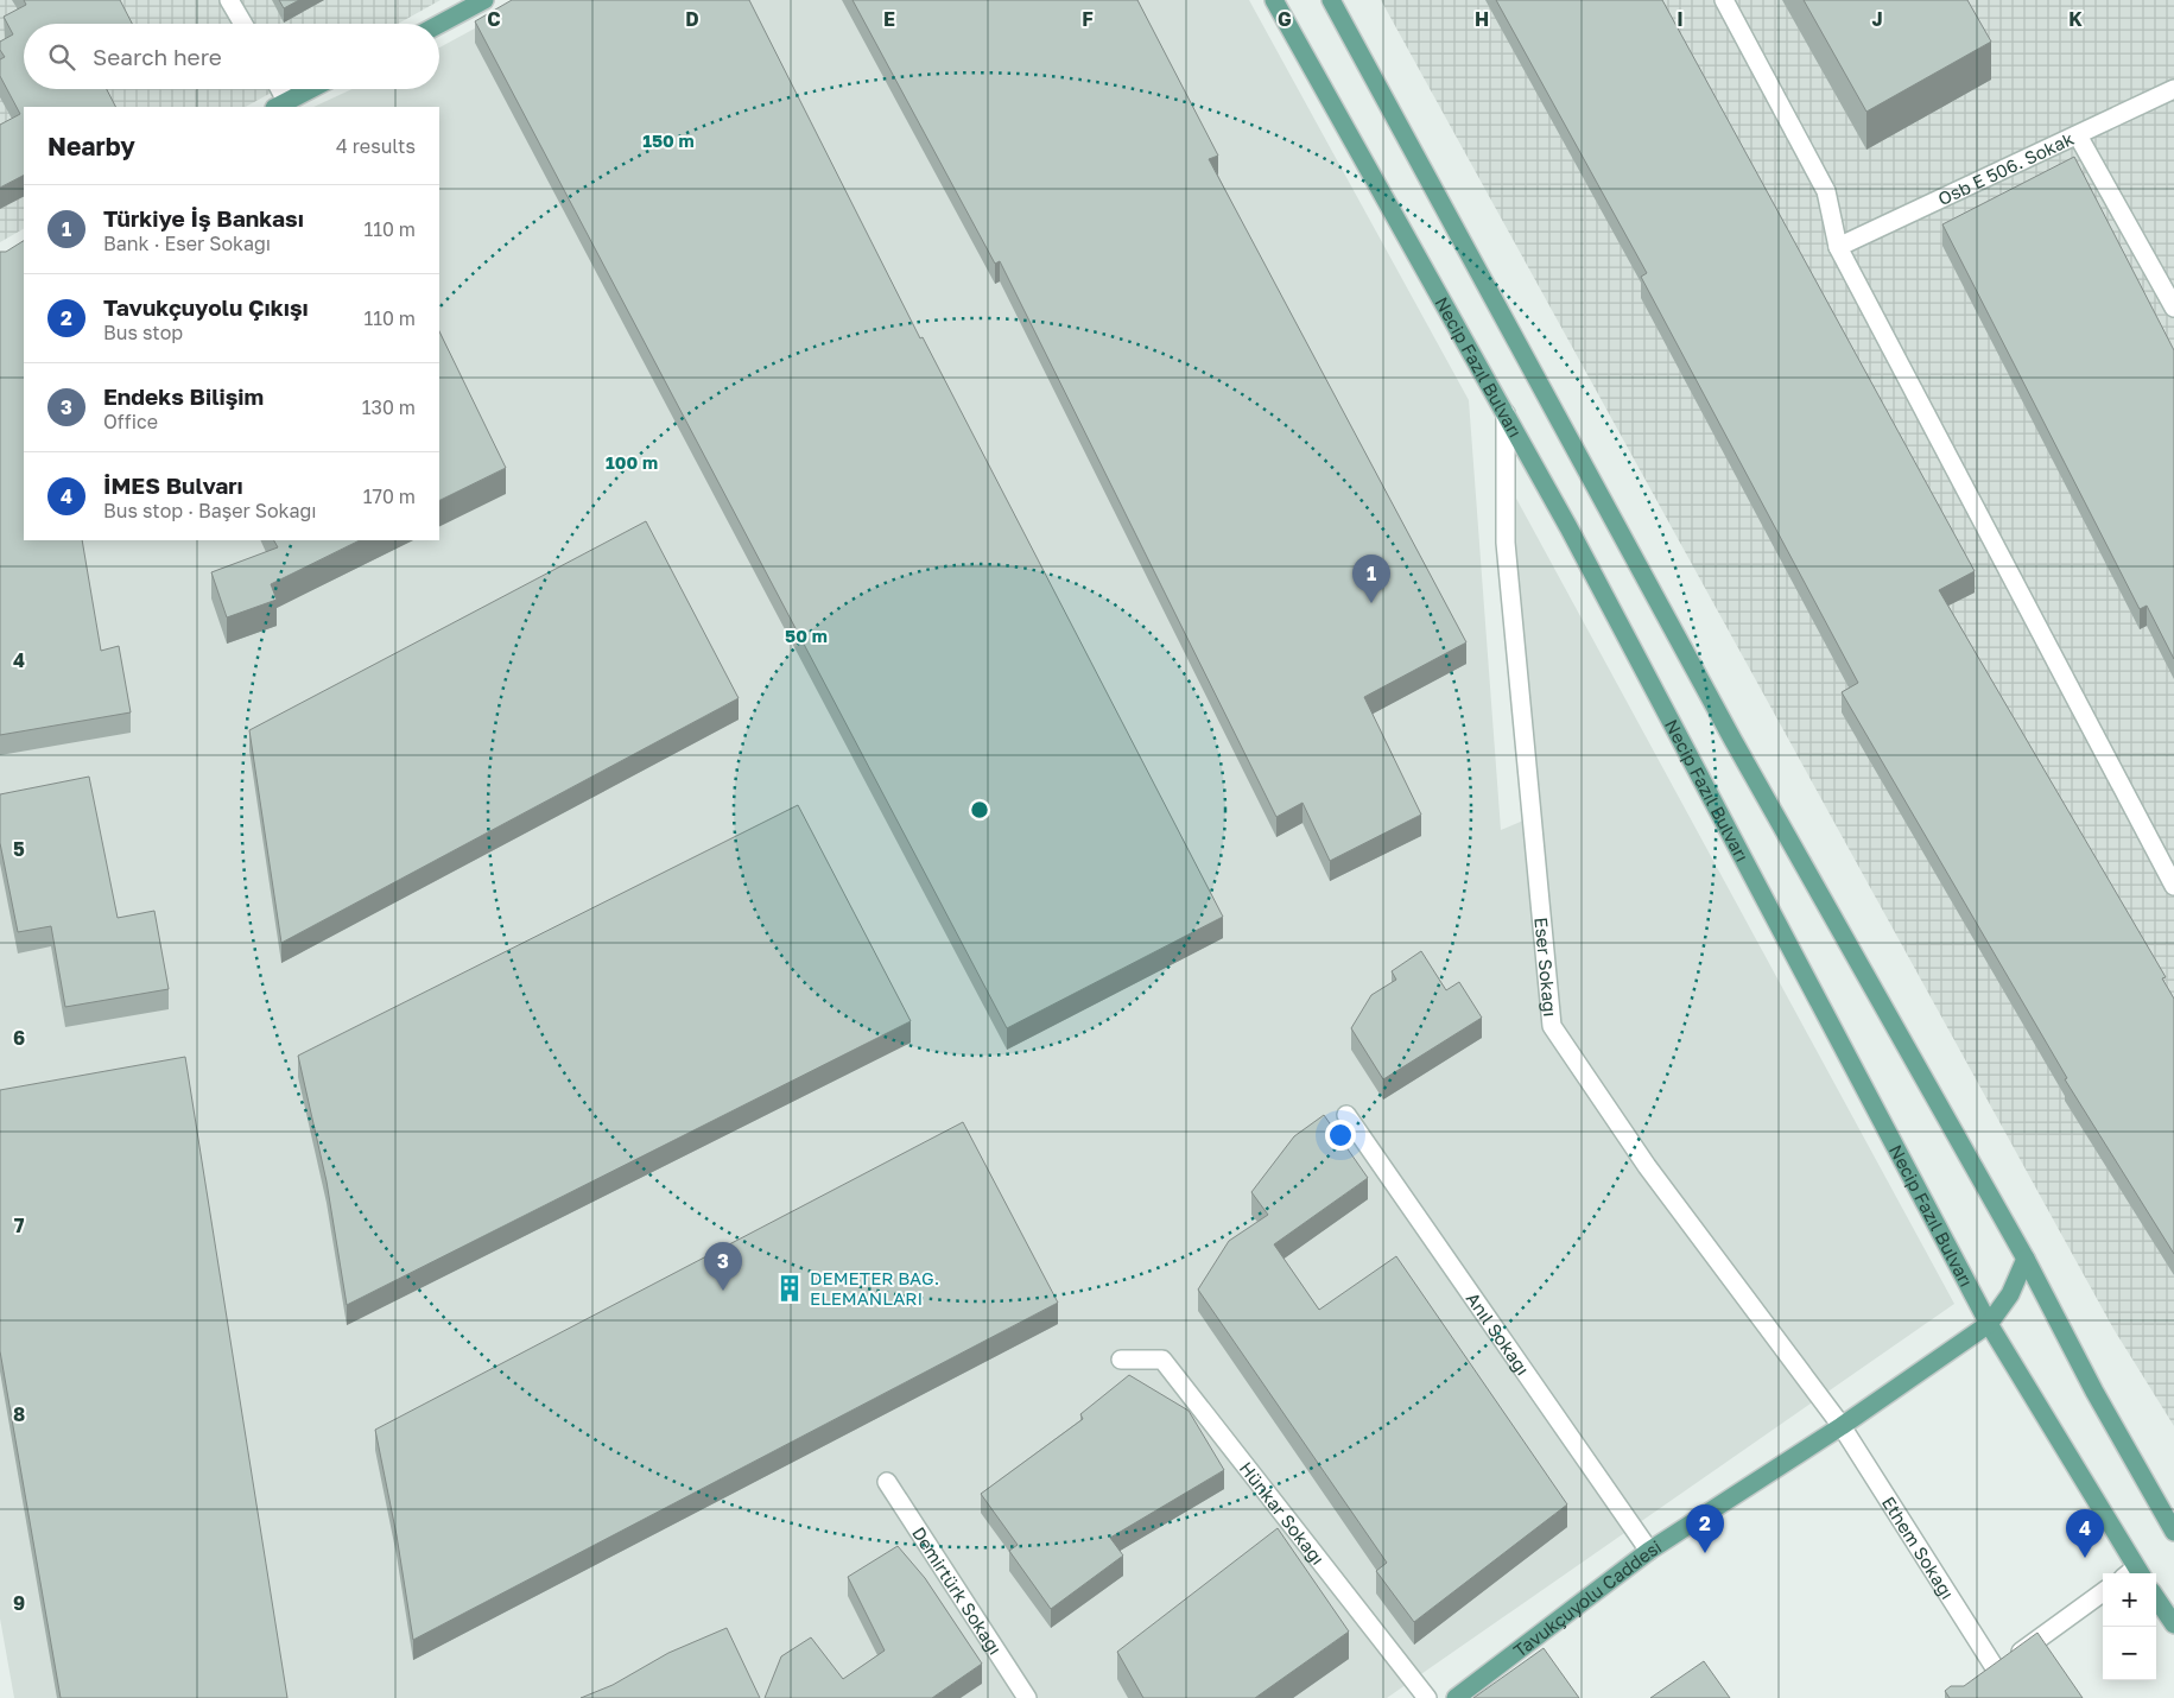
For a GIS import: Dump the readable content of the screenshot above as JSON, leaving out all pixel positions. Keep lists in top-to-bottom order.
{
  "streets": {
    "main road": ["Necip Fazıl Bulvarı", "Tavukçuyolu Caddesi"],
    "street": [
      "Osb E 506. Sokak",
      "Eser Sokağı",
      "Anıl Sokağı",
      "Hünkar Sokağı",
      "Ethem Sokağı",
      "Demirtürk Sokağı"
    ]
  },
  "crossings": [
    ["Necip Fazıl Bulvarı", "Eser Sokağı"],
    ["Necip Fazıl Bulvarı", "Tavukçuyolu Caddesi"],
    ["Eser Sokağı", "Ethem Sokağı"],
    ["Eser Sokağı", "Tavukçuyolu Caddesi"],
    ["Anıl Sokağı", "Tavukçuyolu Caddesi"],
    ["Ethem Sokağı", "Tavukçuyolu Caddesi"]
  ],
  "places": {
    "building": ["DEMETER BAĞ. ELEMANLARI"]
  },
  "page": {
    "search": "Search here",
    "heading": ["Nearby", "4 results"],
    "list": [
      {
        "mark": "1",
        "name": "Türkiye İş Bankası",
        "note": "Bank · Eser Sokağı",
        "value": "110 m"
      },
      {
        "mark": "2",
        "name": "Tavukçuyolu Çıkışı",
        "note": "Bus stop",
        "value": "110 m"
      },
      {
        "mark": "3",
        "name": "Endeks Bilişim",
        "note": "Office",
        "value": "130 m"
      },
      {
        "mark": "4",
        "name": "İMES Bulvarı",
        "note": "Bus stop · Başer Sokağı",
        "value": "170 m"
      }
    ],
    "pins": [
      "1",
      "3",
      "2",
      "4"
    ],
    "map_buttons": ["+", "−"]
  },
  "grid": {
    "columns": [
      "C",
      "D",
      "E",
      "F",
      "G",
      "H",
      "I",
      "J",
      "K"
    ],
    "rows": [
      "4",
      "5",
      "6",
      "7",
      "8",
      "9"
    ]
  },
  "rings": ["150 m", "100 m", "50 m"]
}
